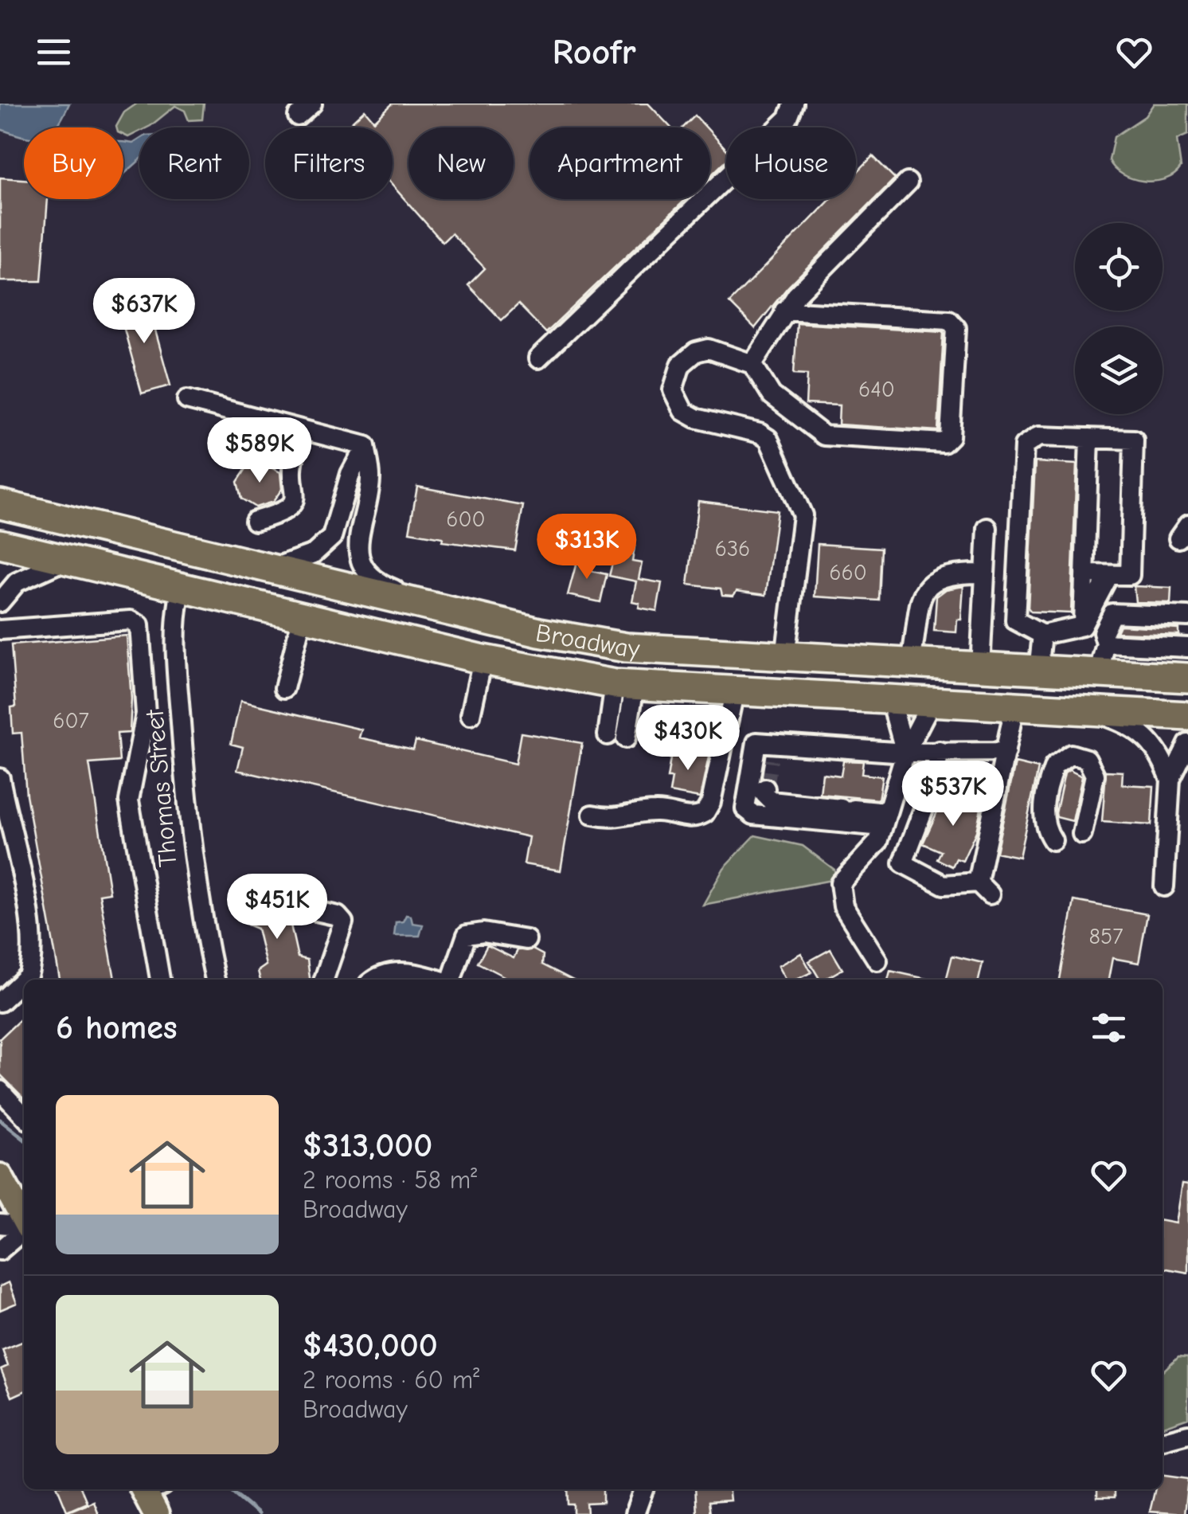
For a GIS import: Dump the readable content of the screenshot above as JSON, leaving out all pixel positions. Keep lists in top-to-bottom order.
{
  "streets": {
    "highway": ["Broadway"],
    "street": ["Thomas Street"]
  },
  "crossings": [
    ["Broadway", "Thomas Street"]
  ],
  "house_numbers": [
    "640",
    "600",
    "636",
    "660",
    "607",
    "857"
  ],
  "page": {
    "header": "Roofr",
    "chip": [
      "Buy",
      "Rent",
      "Filters",
      "New",
      "Apartment",
      "House"
    ],
    "price": [
      "$637K",
      "$589K",
      "$313K",
      "$430K",
      "$537K",
      "$451K"
    ],
    "heading": "6 homes",
    "list": [
      {
        "name": "$313,000",
        "note": "2 rooms · 58 m² · Broadway"
      },
      {
        "name": "$430,000",
        "note": "2 rooms · 60 m² · Broadway"
      }
    ]
  }
}
